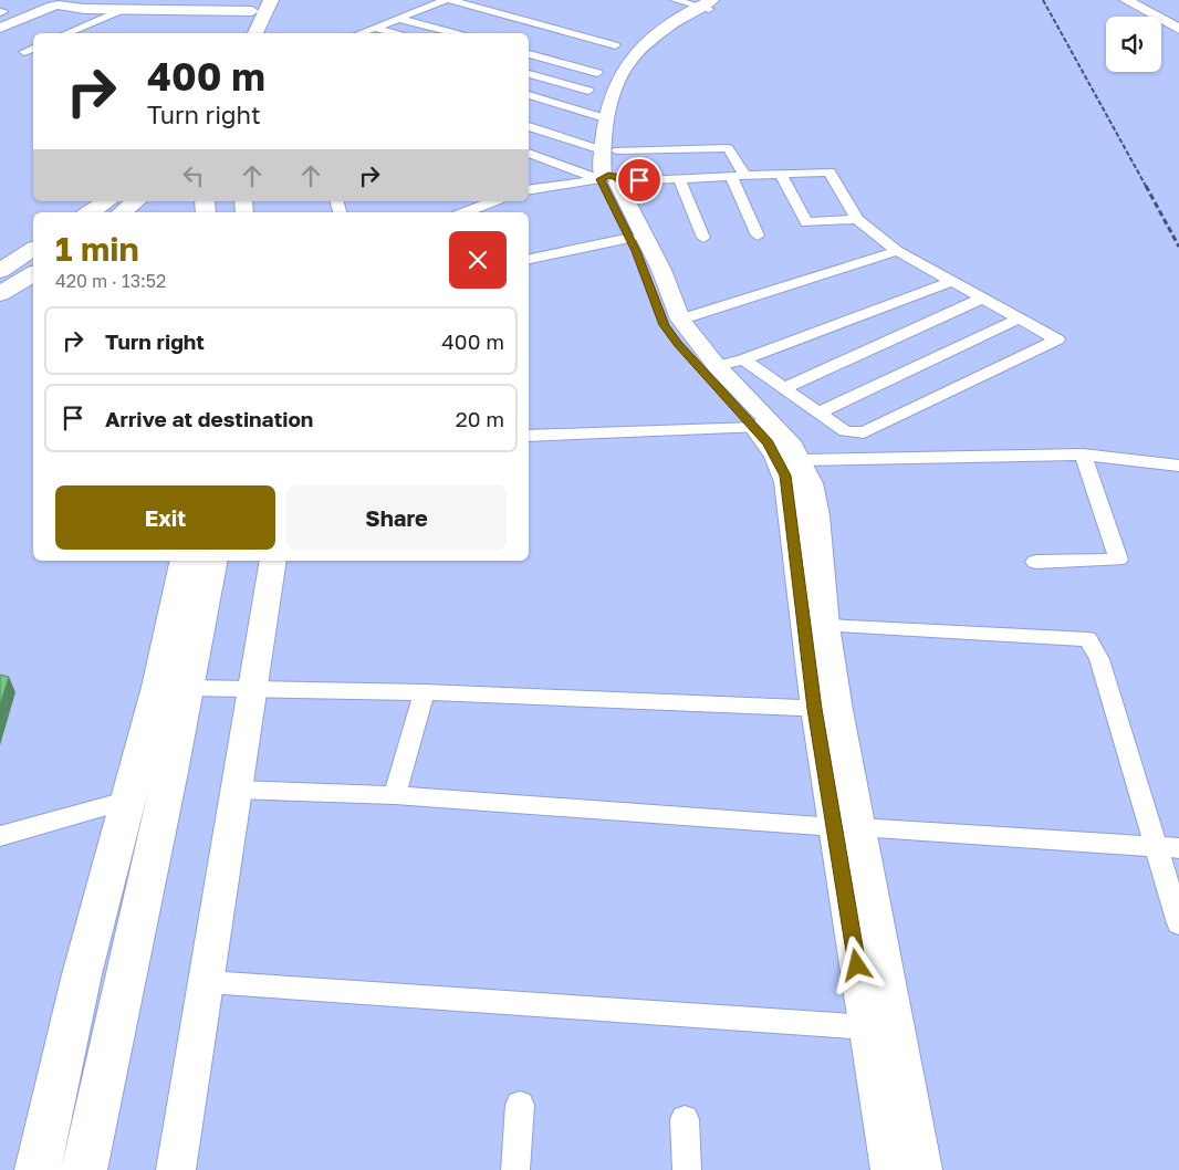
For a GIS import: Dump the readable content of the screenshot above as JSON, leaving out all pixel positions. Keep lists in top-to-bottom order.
{
  "page": {
    "turn": ["400 m", "Turn right"],
    "heading": ["1 min", "420 m · 13:52"],
    "list": [
      {
        "name": "Turn right",
        "value": "400 m"
      },
      {
        "name": "Arrive at destination",
        "value": "20 m"
      }
    ],
    "buttons": ["Exit", "Share"]
  }
}
